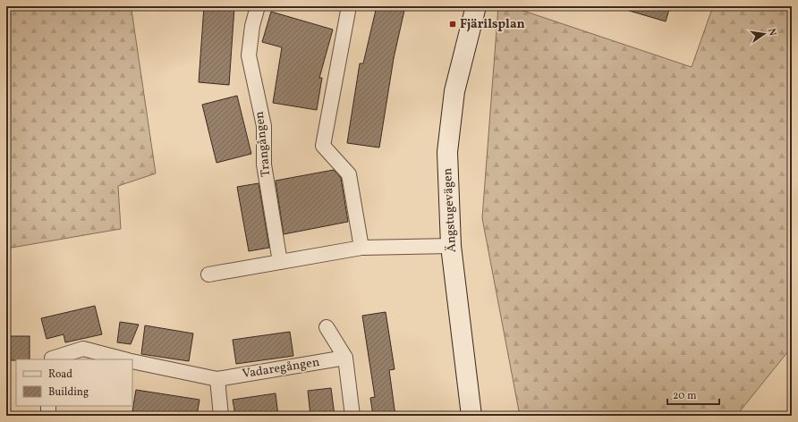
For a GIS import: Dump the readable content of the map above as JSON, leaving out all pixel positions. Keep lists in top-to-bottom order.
{
  "streets": {
    "street": ["Trangången", "Ängstugevägen", "Vadaregången"]
  },
  "places": {
    "transit": ["Fjärilsplan"]
  },
  "legend": ["Road", "Building"],
  "scale_bar": "20 m",
  "north": "right"
}
